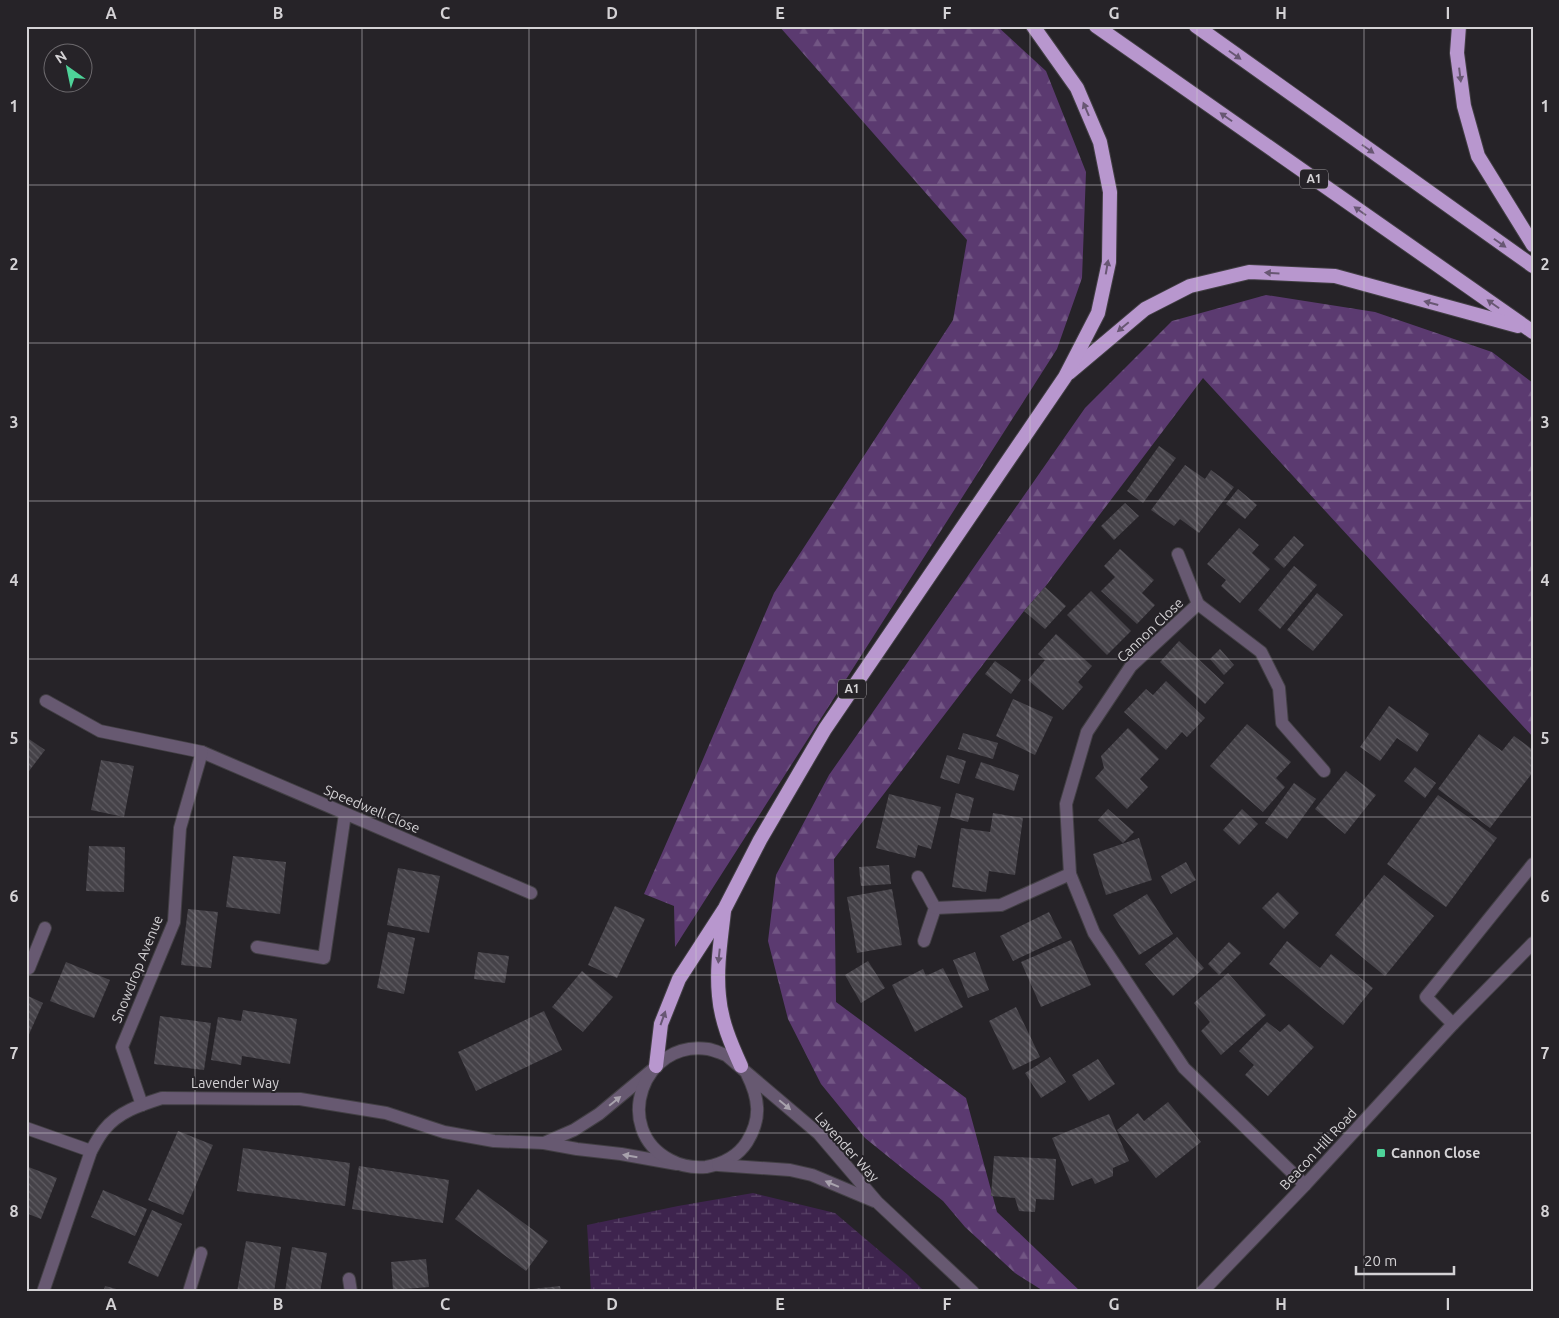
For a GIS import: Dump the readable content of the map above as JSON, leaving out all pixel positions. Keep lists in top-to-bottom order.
{
  "streets": {
    "highway": ["A1"],
    "street": [
      "Cannon Close",
      "Speedwell Close",
      "Snowdrop Avenue",
      "Lavender Way",
      "Beacon Hill Road"
    ]
  },
  "crossings": [
    ["A1", "Lavender Way"],
    ["Cannon Close", "Beacon Hill Road"],
    ["Speedwell Close", "Snowdrop Avenue"],
    ["Snowdrop Avenue", "Lavender Way"]
  ],
  "places": {
    "transit": ["Cannon Close"]
  },
  "scale_bar": "20 m",
  "north": "top left",
  "grid": {
    "columns": [
      "A",
      "B",
      "C",
      "D",
      "E",
      "F",
      "G",
      "H",
      "I"
    ],
    "rows": [
      "1",
      "2",
      "3",
      "4",
      "5",
      "6",
      "7",
      "8"
    ]
  }
}
